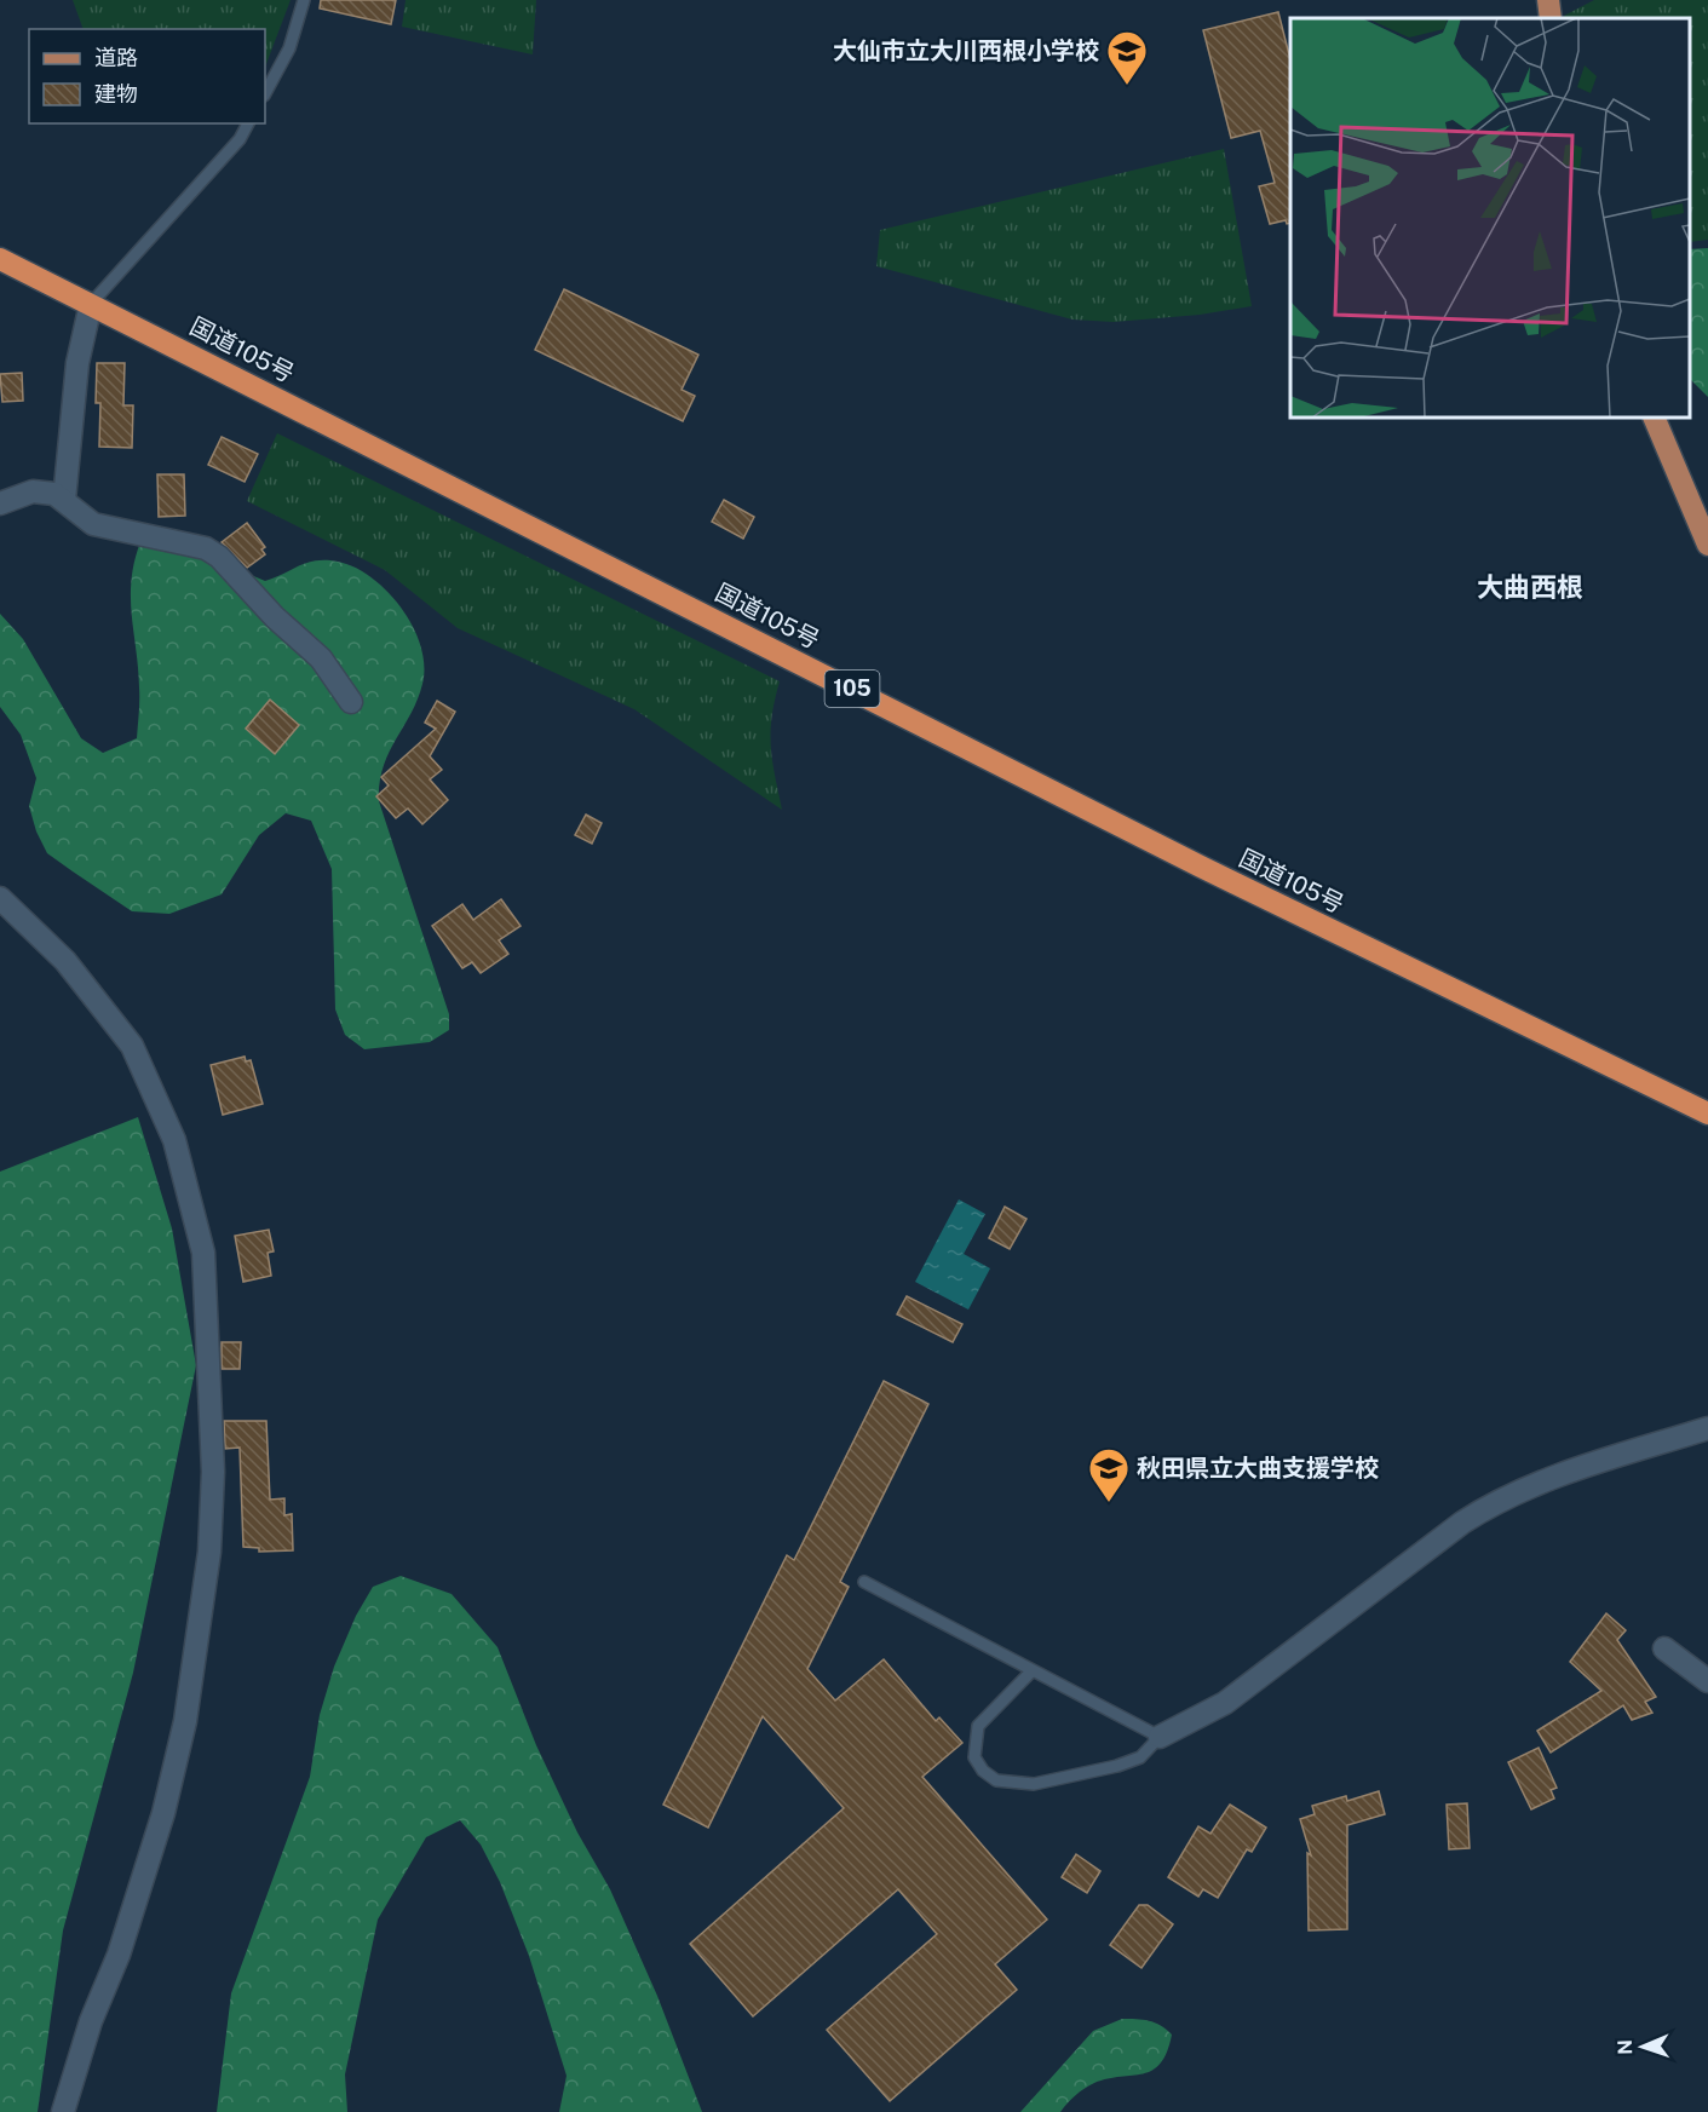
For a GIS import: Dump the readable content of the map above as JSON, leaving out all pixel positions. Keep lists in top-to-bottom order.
{
  "streets": {
    "highway": ["国道105号", "105"]
  },
  "districts": ["大曲西根"],
  "places": {
    "school or university": ["大仙市立大川西根小学校", "秋田県立大曲支援学校"]
  },
  "legend": ["道路", "建物"],
  "north": "left"
}
